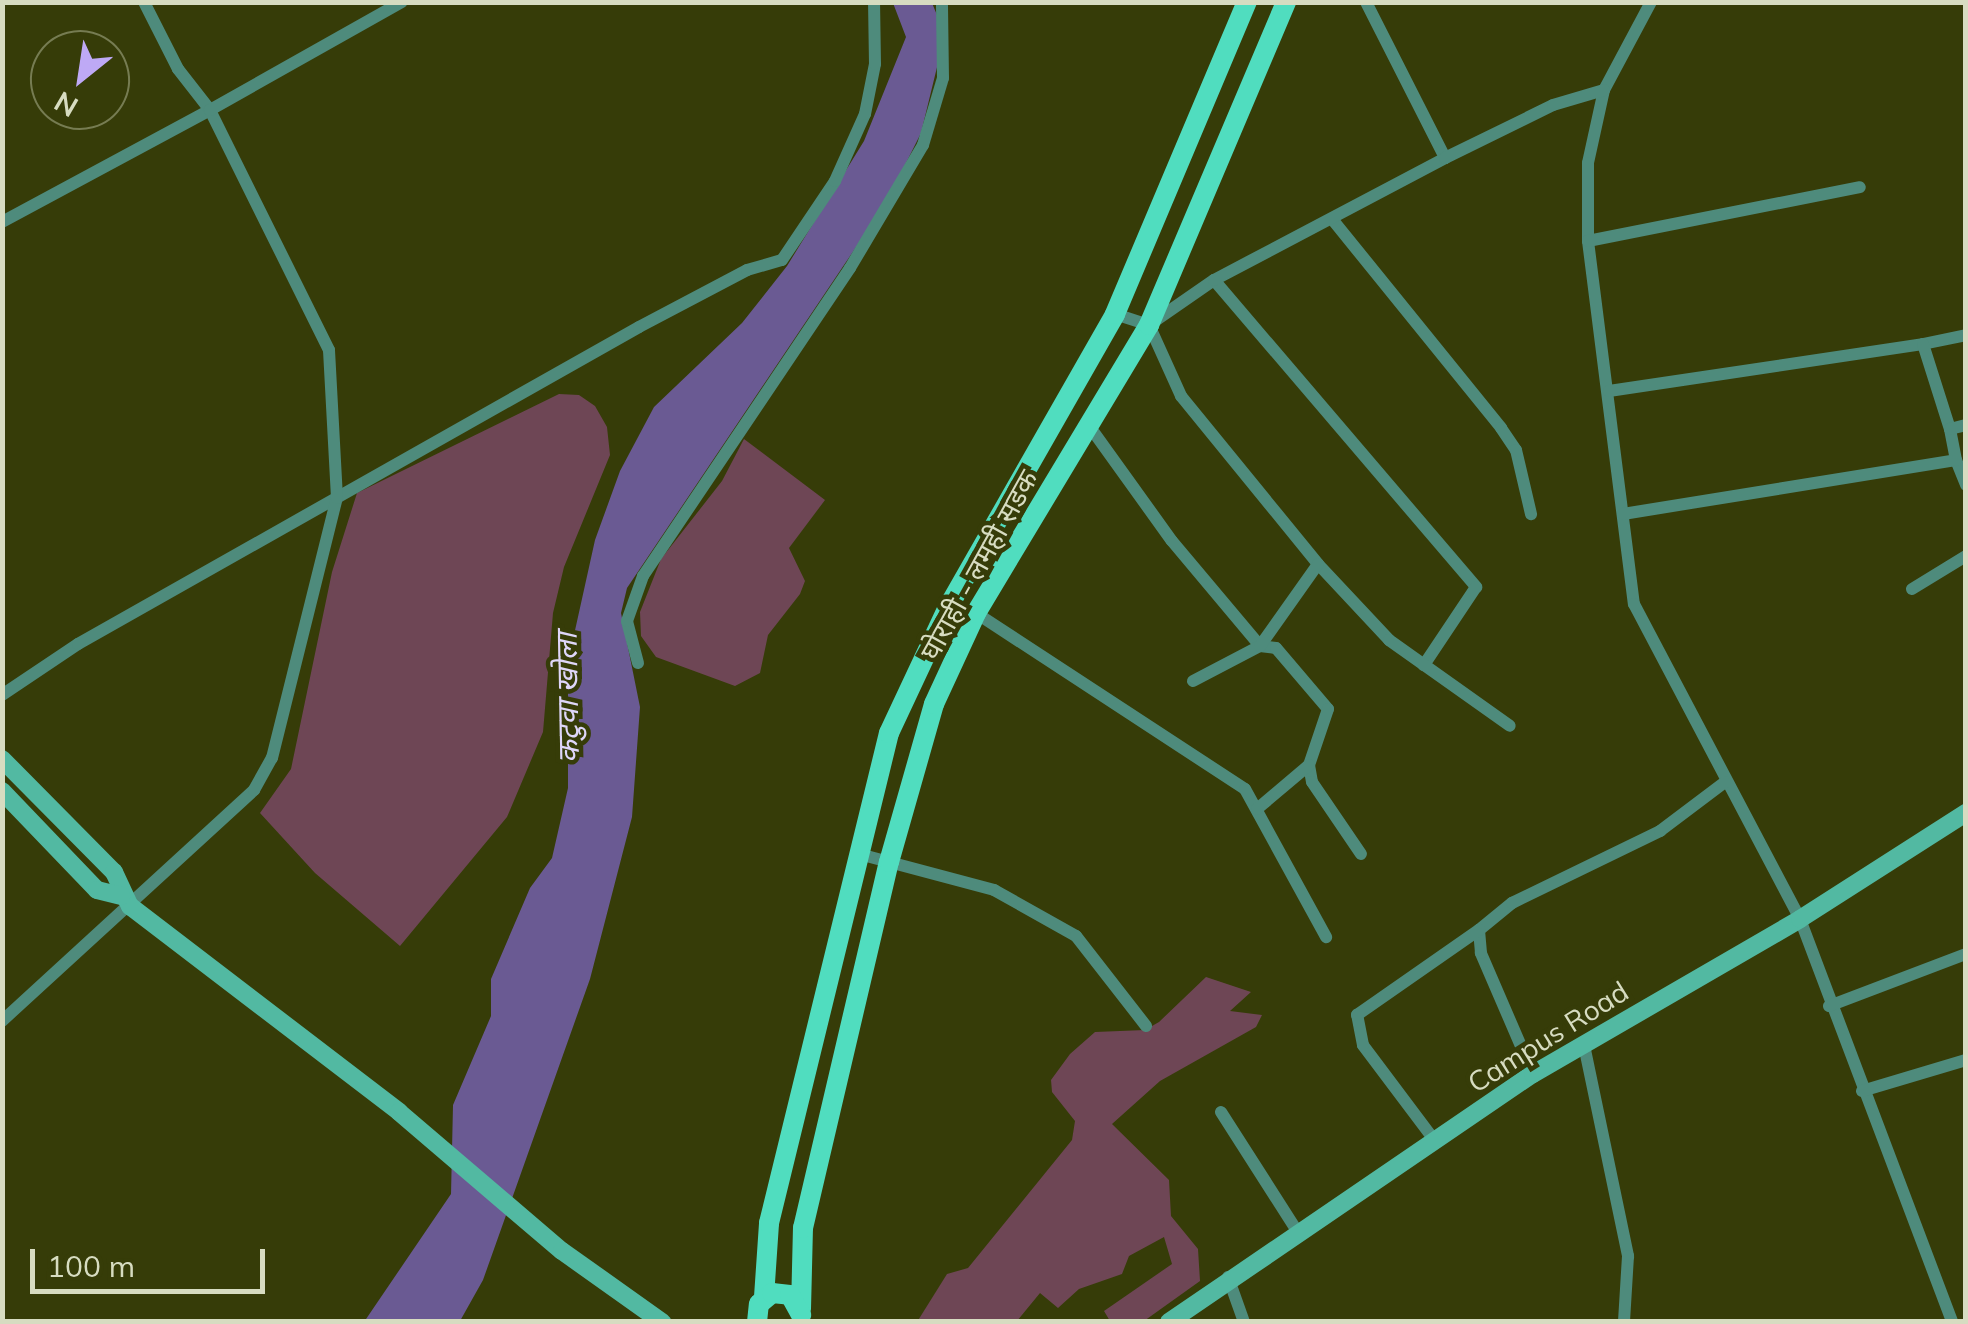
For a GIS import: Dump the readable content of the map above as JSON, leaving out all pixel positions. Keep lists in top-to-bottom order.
{
  "streets": {
    "main road": ["घोराही - लमही सडक", "Campus Road"]
  },
  "water": ["कटुवा खोला"],
  "scale_bar": "100 m",
  "north": "bottom left"
}
